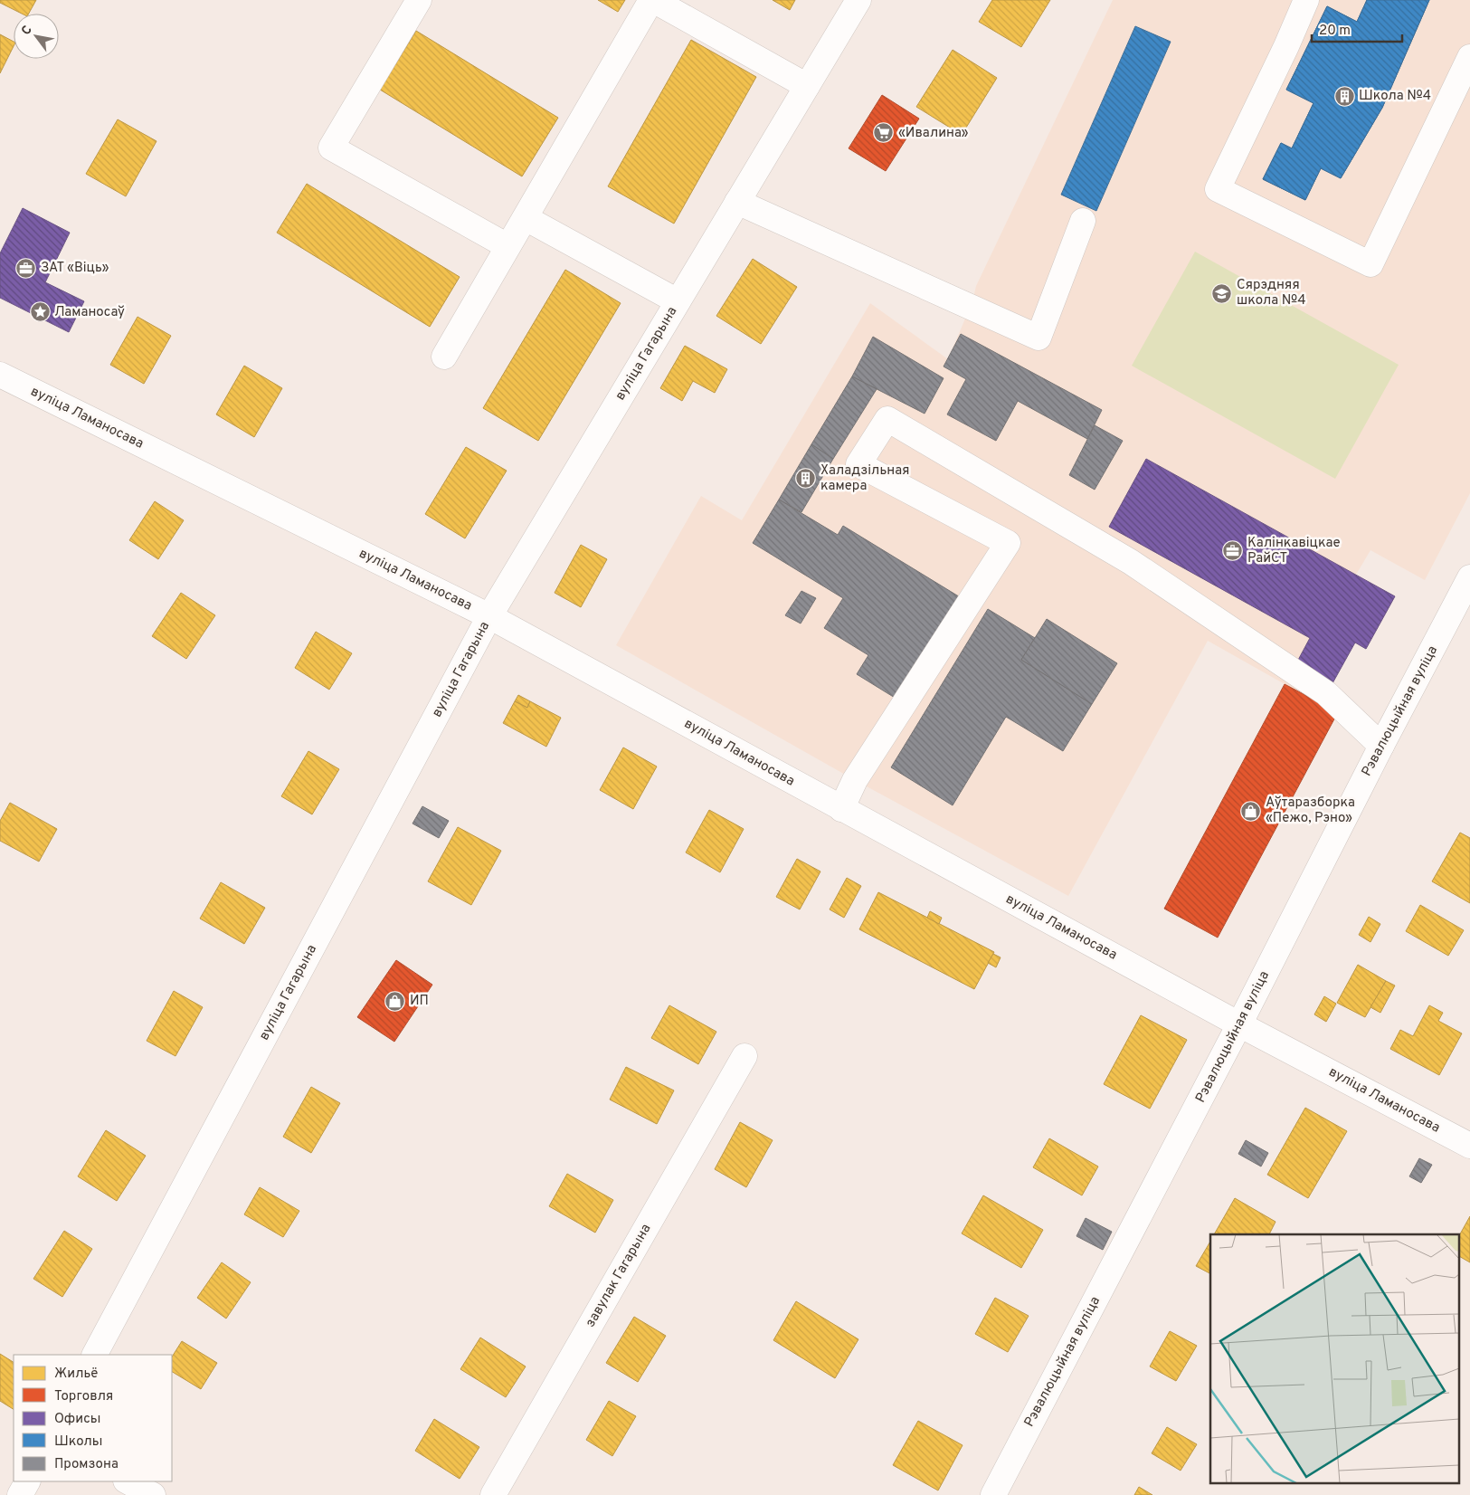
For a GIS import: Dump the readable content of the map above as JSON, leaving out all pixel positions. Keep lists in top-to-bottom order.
{
  "streets": {
    "street": [
      "вуліца Гагарына",
      "вуліца Ламаносава",
      "Рэвалюцыйная вуліца",
      "завулак Гагарына"
    ]
  },
  "crossings": [
    ["вуліца Гагарына", "вуліца Ламаносава"],
    ["вуліца Ламаносава", "Рэвалюцыйная вуліца"]
  ],
  "places": {
    "building": ["Школа №4", "Халадзільная камера"],
    "supermarket": ["«Ивалина»"],
    "office": ["ЗАТ «Віць»", "Калінкавіцкае РайСТ"],
    "school or university": ["Сярэдняя школа №4"],
    "place": ["Ламаносаў"],
    "shop": ["Аўтаразборка «Пежо, Рэно»", "ИП"]
  },
  "legend": [
    "Жильё",
    "Торговля",
    "Офисы",
    "Школы",
    "Промзона"
  ],
  "scale_bar": "20 m",
  "north": "top left"
}
